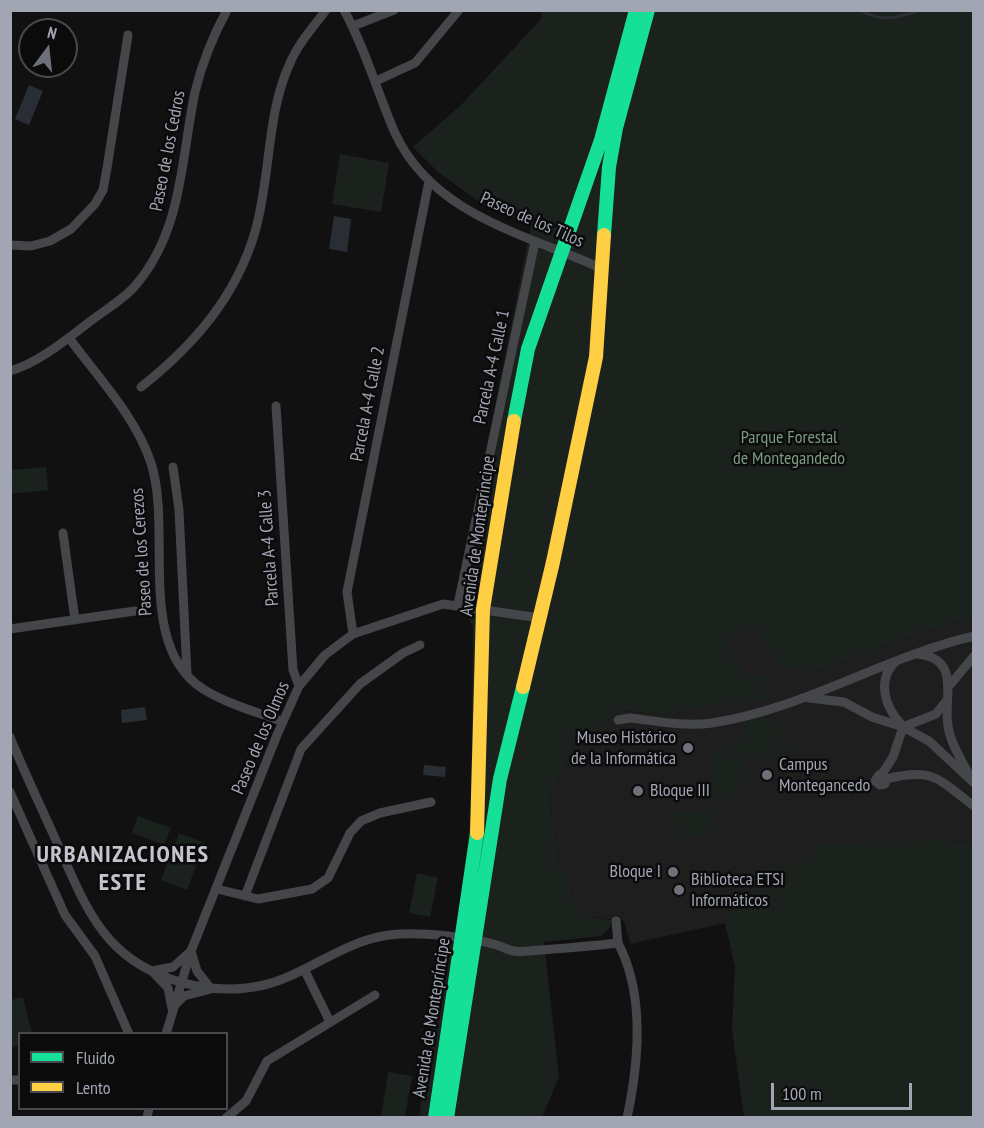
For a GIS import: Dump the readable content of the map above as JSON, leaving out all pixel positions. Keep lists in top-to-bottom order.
{
  "streets": {
    "street": [
      "Paseo de los Cedros",
      "Paseo de los Tilos",
      "Parcela A-4 Calle 1",
      "Parcela A-4 Calle 2",
      "Avenida de Montepríncipe",
      "Parcela A-4 Calle 3",
      "Paseo de los Cerezos",
      "Paseo de los Olmos"
    ]
  },
  "crossings": [
    ["Paseo de los Cedros", "Paseo de los Cerezos"],
    ["Paseo de los Tilos", "Parcela A-4 Calle 1"],
    ["Paseo de los Tilos", "Parcela A-4 Calle 2"],
    ["Paseo de los Tilos", "Avenida de Montepríncipe"],
    ["Parcela A-4 Calle 1", "Paseo de los Olmos"],
    ["Parcela A-4 Calle 2", "Paseo de los Olmos"],
    ["Avenida de Montepríncipe", "Paseo de los Olmos"],
    ["Parcela A-4 Calle 3", "Paseo de los Olmos"],
    ["Paseo de los Cerezos", "Paseo de los Olmos"]
  ],
  "districts": ["URBANIZACIONES ESTE"],
  "parks": ["Parque Forestal de Montegandedo"],
  "places": [
    "Museo Histórico de la Informática",
    "Campus Montegancedo",
    "Bloque III",
    "Bloque I",
    "Biblioteca ETSI Informáticos"
  ],
  "legend": ["Fluido", "Lento"],
  "scale_bar": "100 m",
  "north": "top"
}
